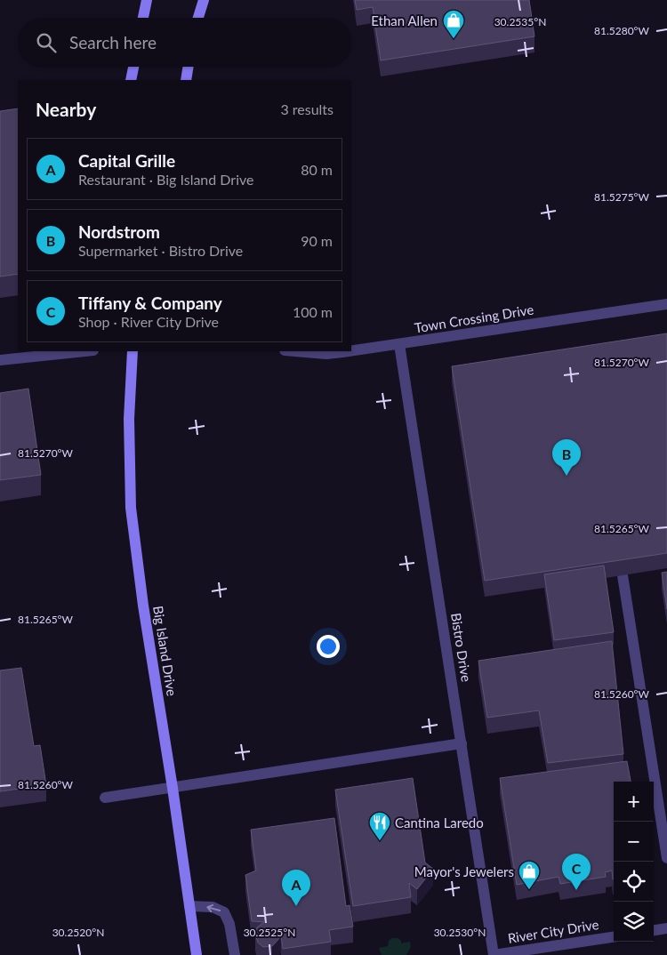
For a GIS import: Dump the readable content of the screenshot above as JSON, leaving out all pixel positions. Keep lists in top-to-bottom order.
{
  "streets": {
    "street": [
      "Town Crossing Drive",
      "Bistro Drive",
      "Big Island Drive",
      "River City Drive"
    ]
  },
  "crossings": [
    ["Town Crossing Drive", "Bistro Drive"],
    ["Bistro Drive", "River City Drive"]
  ],
  "places": {
    "shop": ["Ethan Allen", "Mayor's Jewelers"],
    "restaurant": ["Cantina Laredo"]
  },
  "page": {
    "search": "Search here",
    "heading": ["Nearby", "3 results"],
    "list": [
      {
        "mark": "A",
        "name": "Capital Grille",
        "note": "Restaurant · Big Island Drive",
        "value": "80 m"
      },
      {
        "mark": "B",
        "name": "Nordstrom",
        "note": "Supermarket · Bistro Drive",
        "value": "90 m"
      },
      {
        "mark": "C",
        "name": "Tiffany & Company",
        "note": "Shop · River City Drive",
        "value": "100 m"
      }
    ],
    "pins": ["B", "C", "A"],
    "map_buttons": ["+", "−"]
  },
  "coordinates": [
    "30.2535°N",
    "81.5280°W",
    "81.5275°W",
    "81.5270°W",
    "81.5265°W",
    "81.5260°W",
    "30.2520°N",
    "30.2525°N",
    "30.2530°N"
  ]
}
